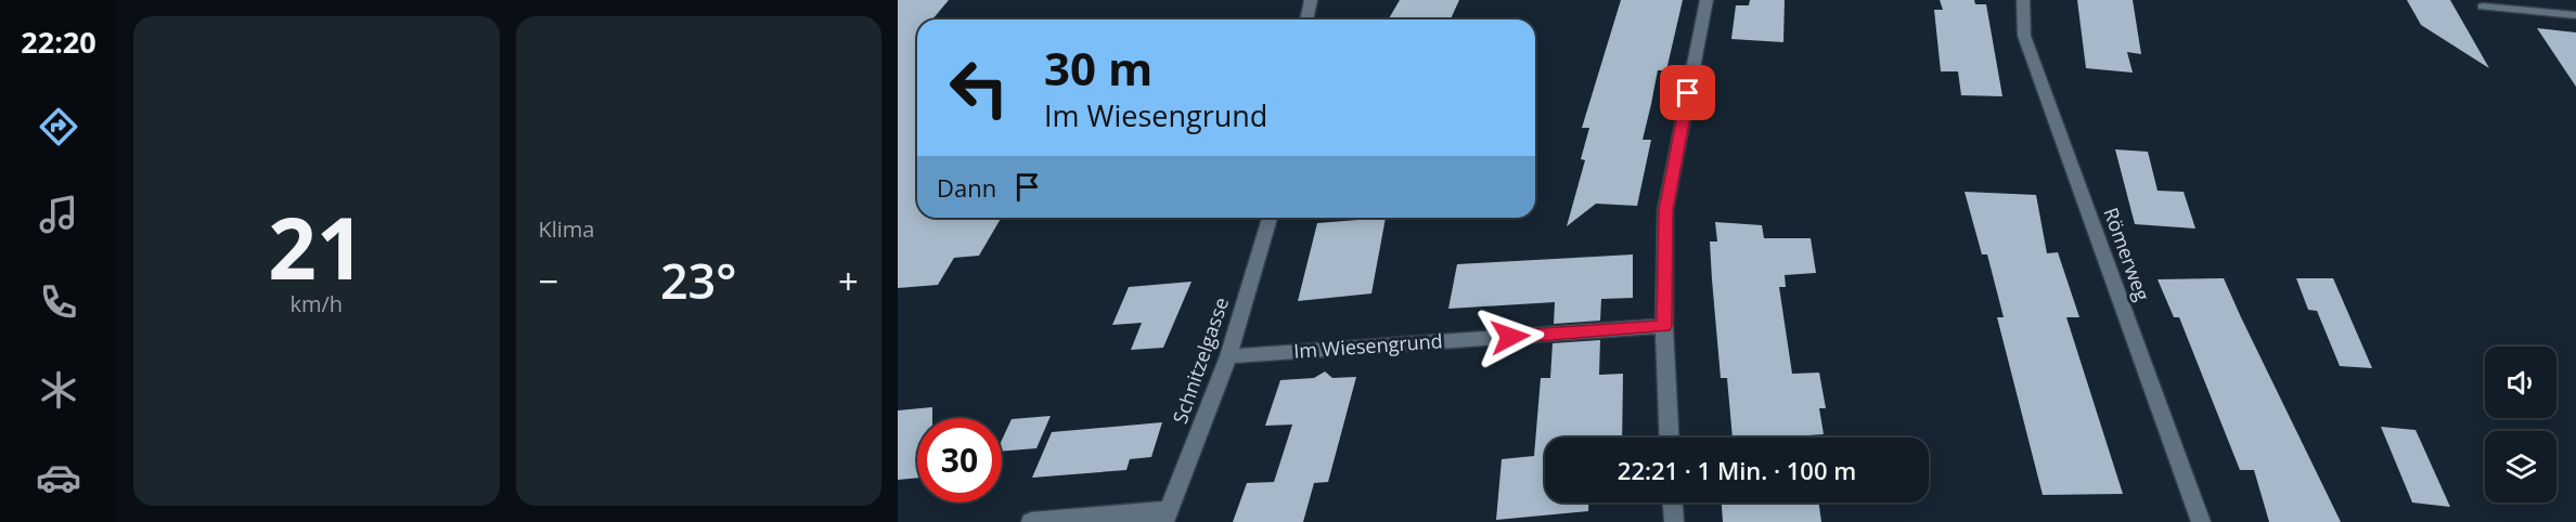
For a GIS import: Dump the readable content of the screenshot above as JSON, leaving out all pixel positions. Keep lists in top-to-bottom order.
{
  "streets": {
    "street": ["Römerweg", "Im Wiesengrund", "Schnitzelgasse"]
  },
  "crossings": [
    ["Im Wiesengrund", "Schnitzelgasse"]
  ],
  "page": {
    "tabs": "22:20",
    "tile": [
      ["21", "km/h"],
      "Klima"
    ],
    "turn": ["30 m", "Im Wiesengrund"],
    "then": "Dann",
    "heat": ["−", "23°", "+"],
    "limit": "30",
    "trip": "22:21 · 1 Min. · 100 m"
  }
}
